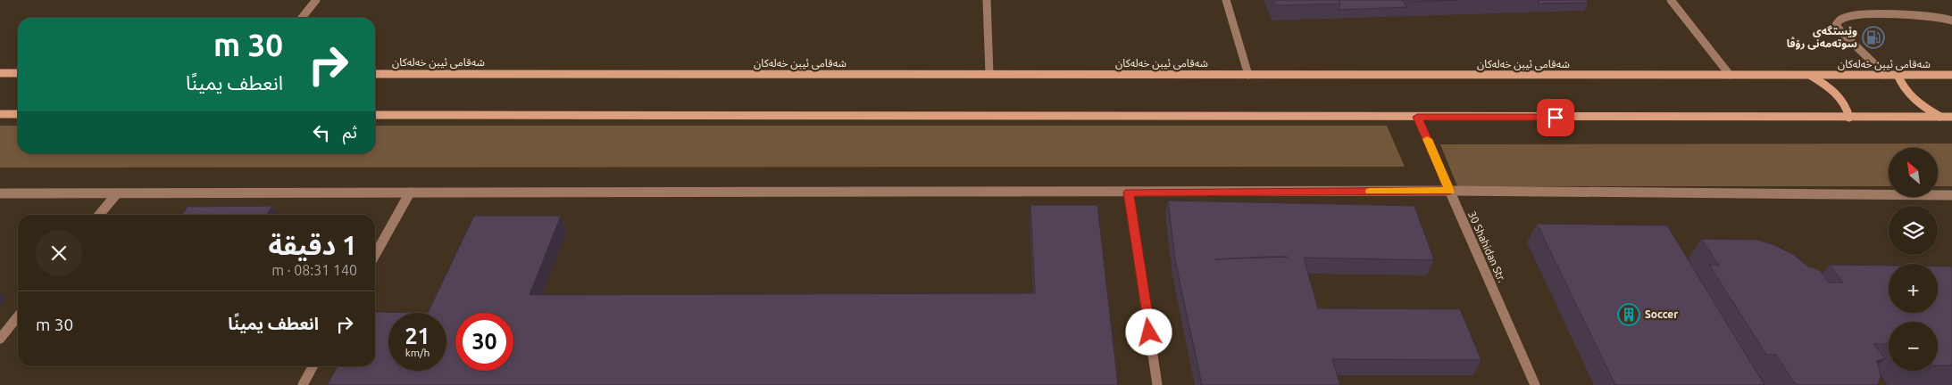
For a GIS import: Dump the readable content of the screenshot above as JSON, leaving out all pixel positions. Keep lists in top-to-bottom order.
{
  "streets": {
    "main road": ["شەقامی ئیبن خەلەکان"],
    "street": ["30 Shahidan Str."]
  },
  "places": {
    "fuel station": ["وێستگەی سوتەمەنی رۆڤا"],
    "building": ["Soccer"]
  },
  "north": "top left",
  "page": {
    "turn": ["30 m", "انعطف يمينًا"],
    "then": "ثم",
    "map_buttons": ["+", "−"],
    "heading": ["1 دقيقة", "140 m · 08:31"],
    "list": [
      {
        "name": "انعطف يمينًا",
        "value": "30 m"
      }
    ],
    "speed": "21 km/h",
    "limit": "30"
  }
}
